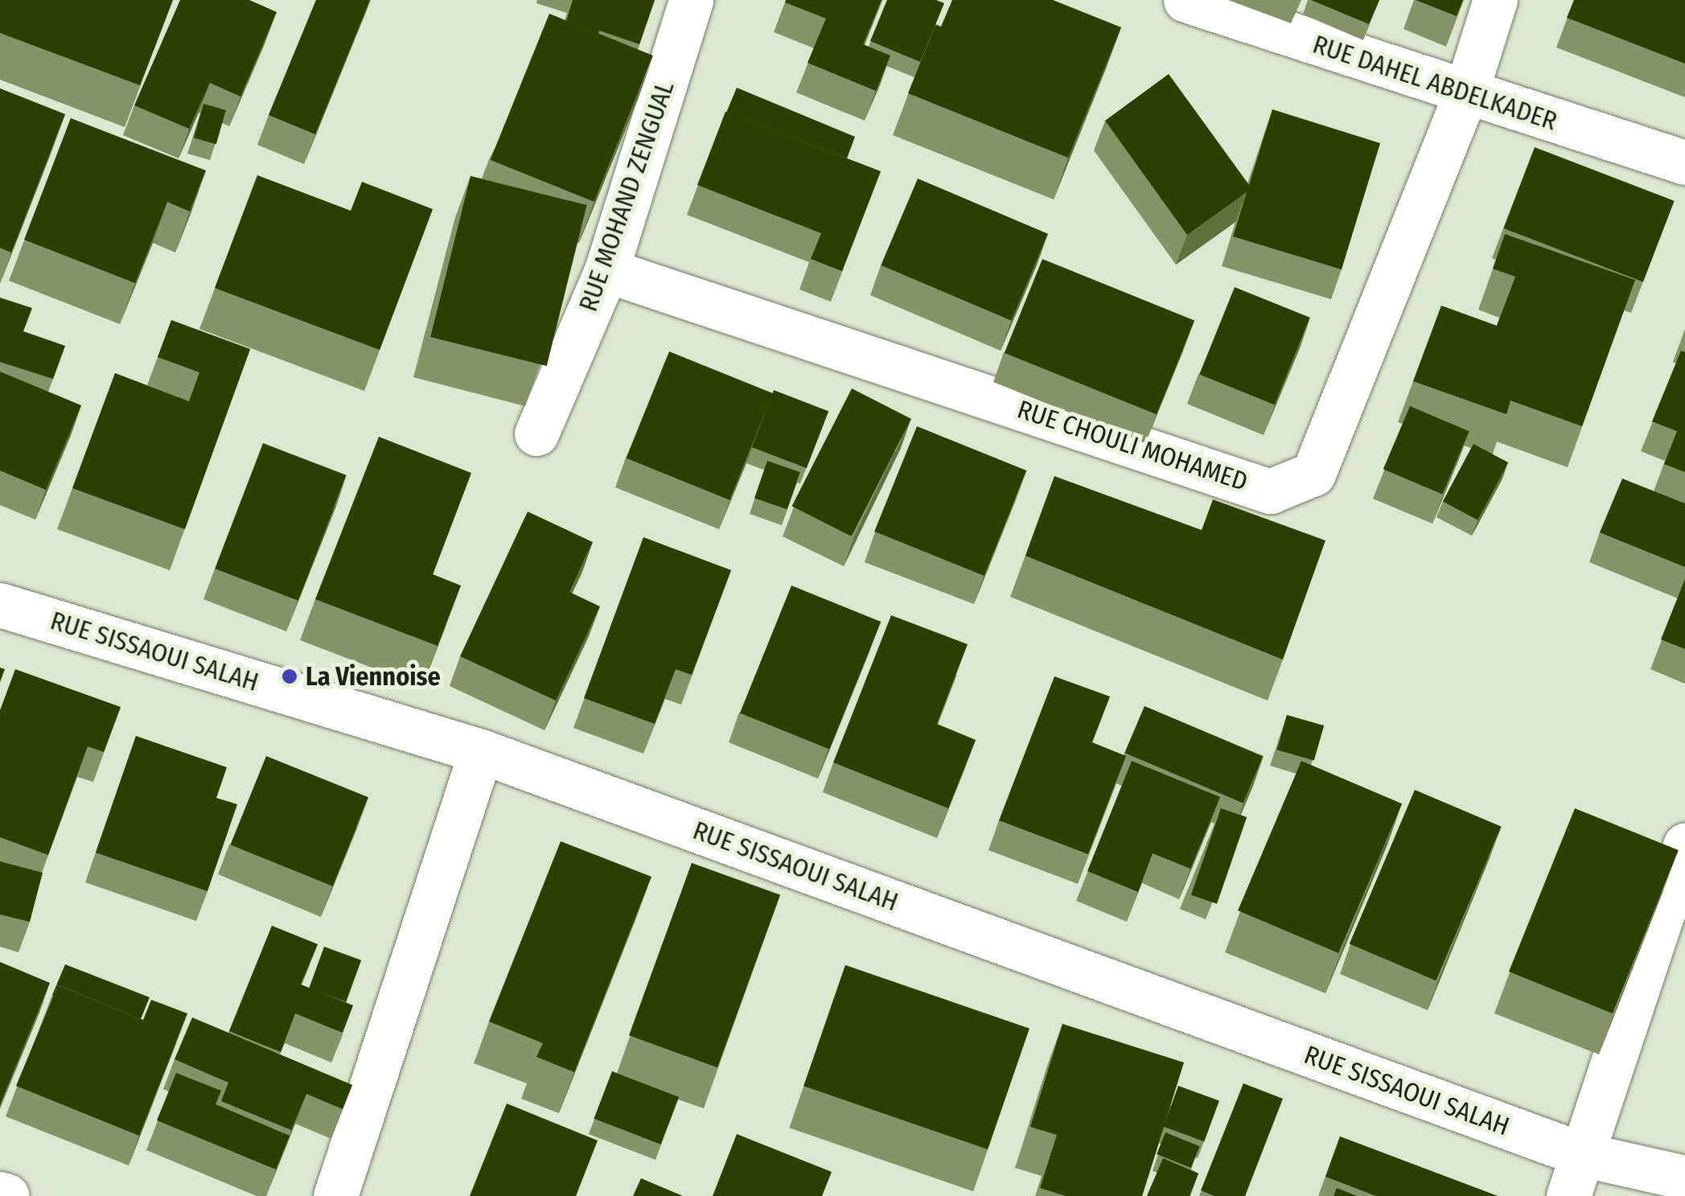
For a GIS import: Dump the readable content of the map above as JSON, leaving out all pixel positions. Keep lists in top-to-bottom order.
{
  "streets": {
    "street": [
      "RUE DAHEL ABDELKADER",
      "RUE MOHAND ZENGUAL",
      "RUE CHOULI MOHAMED",
      "RUE SISSAOUI SALAH"
    ]
  },
  "crossings": [
    ["RUE DAHEL ABDELKADER", "RUE CHOULI MOHAMED"],
    ["RUE MOHAND ZENGUAL", "RUE CHOULI MOHAMED"]
  ],
  "places": ["La Viennoise"]
}
